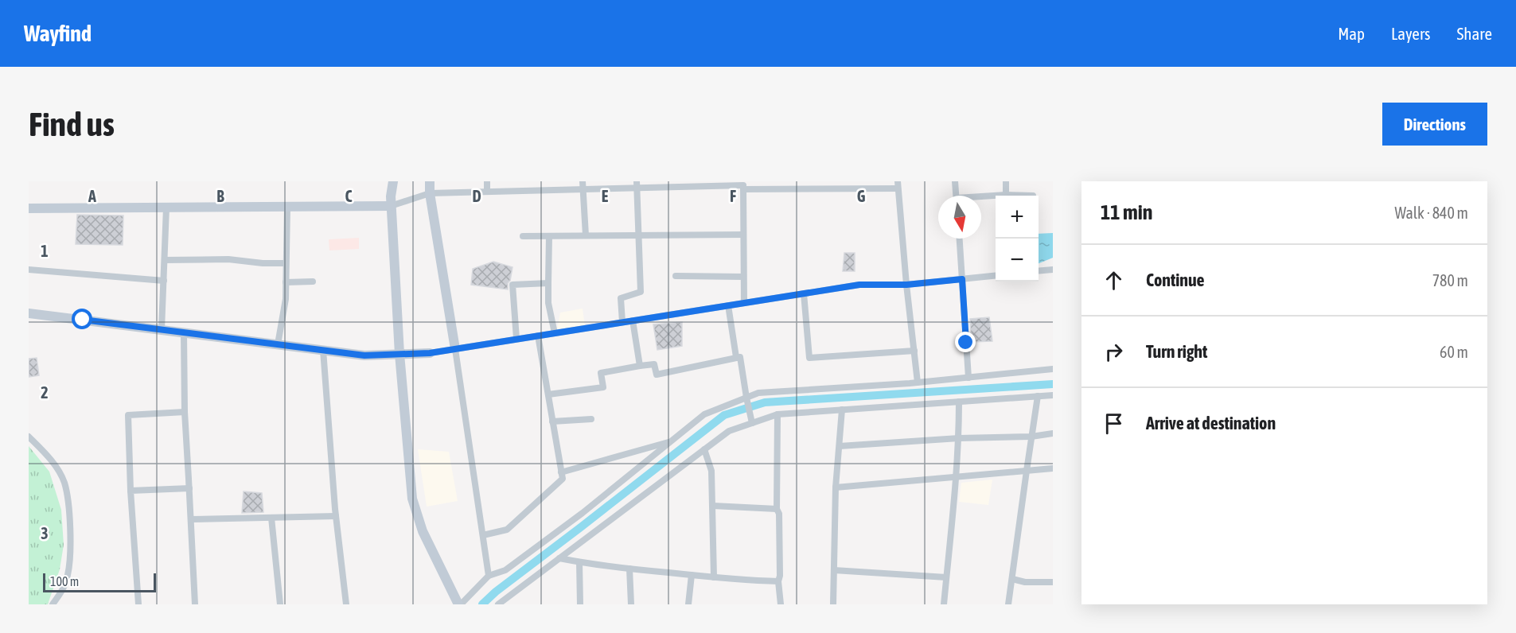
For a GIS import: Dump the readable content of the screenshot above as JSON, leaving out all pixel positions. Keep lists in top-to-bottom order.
{
  "scale_bar": "100 m",
  "north": "bottom",
  "page": {
    "header": "Wayfind",
    "nav": ["Map", "Layers", "Share"],
    "buttons": "Directions",
    "title": "Find us",
    "heading": ["11 min", "Walk · 840 m"],
    "map_buttons": ["+", "−"],
    "list": [
      ["Continue", "780 m"],
      ["Turn right", "60 m"],
      "Arrive at destination"
    ],
    "scale": "100 m"
  },
  "grid": {
    "columns": [
      "A",
      "B",
      "C",
      "D",
      "E",
      "F",
      "G"
    ],
    "rows": ["1", "2", "3"]
  }
}
